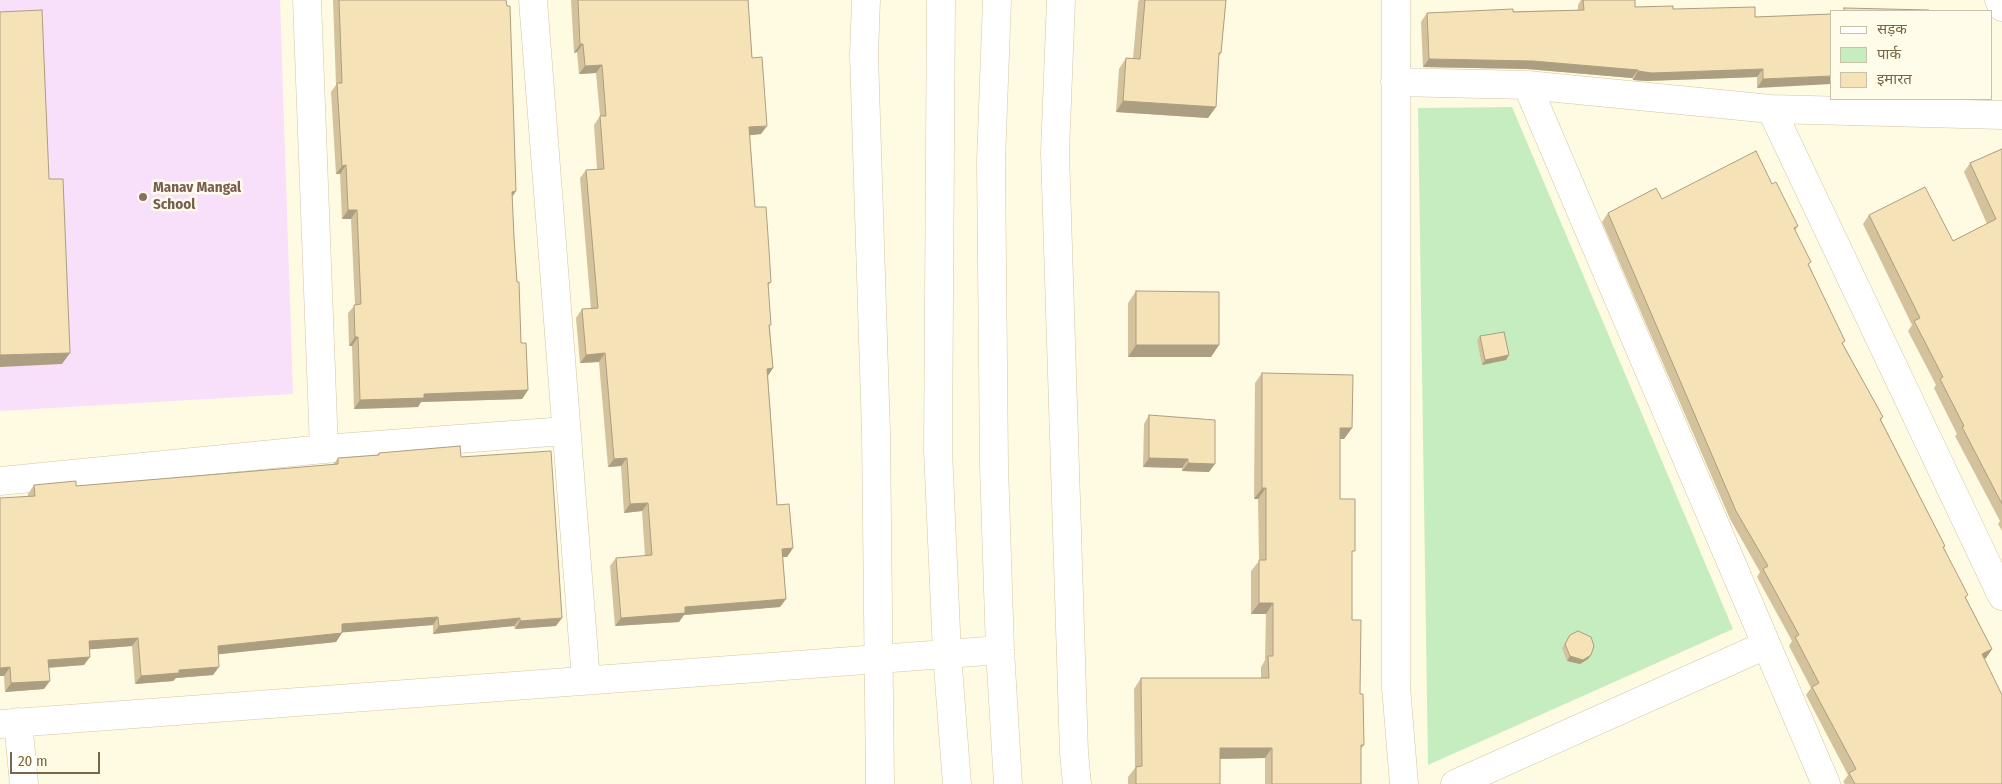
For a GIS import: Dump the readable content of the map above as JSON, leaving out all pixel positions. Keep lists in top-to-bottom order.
{
  "places": ["Manav Mangal School"],
  "legend": ["सड़क", "पार्क", "इमारत"],
  "scale_bar": "20 m"
}
